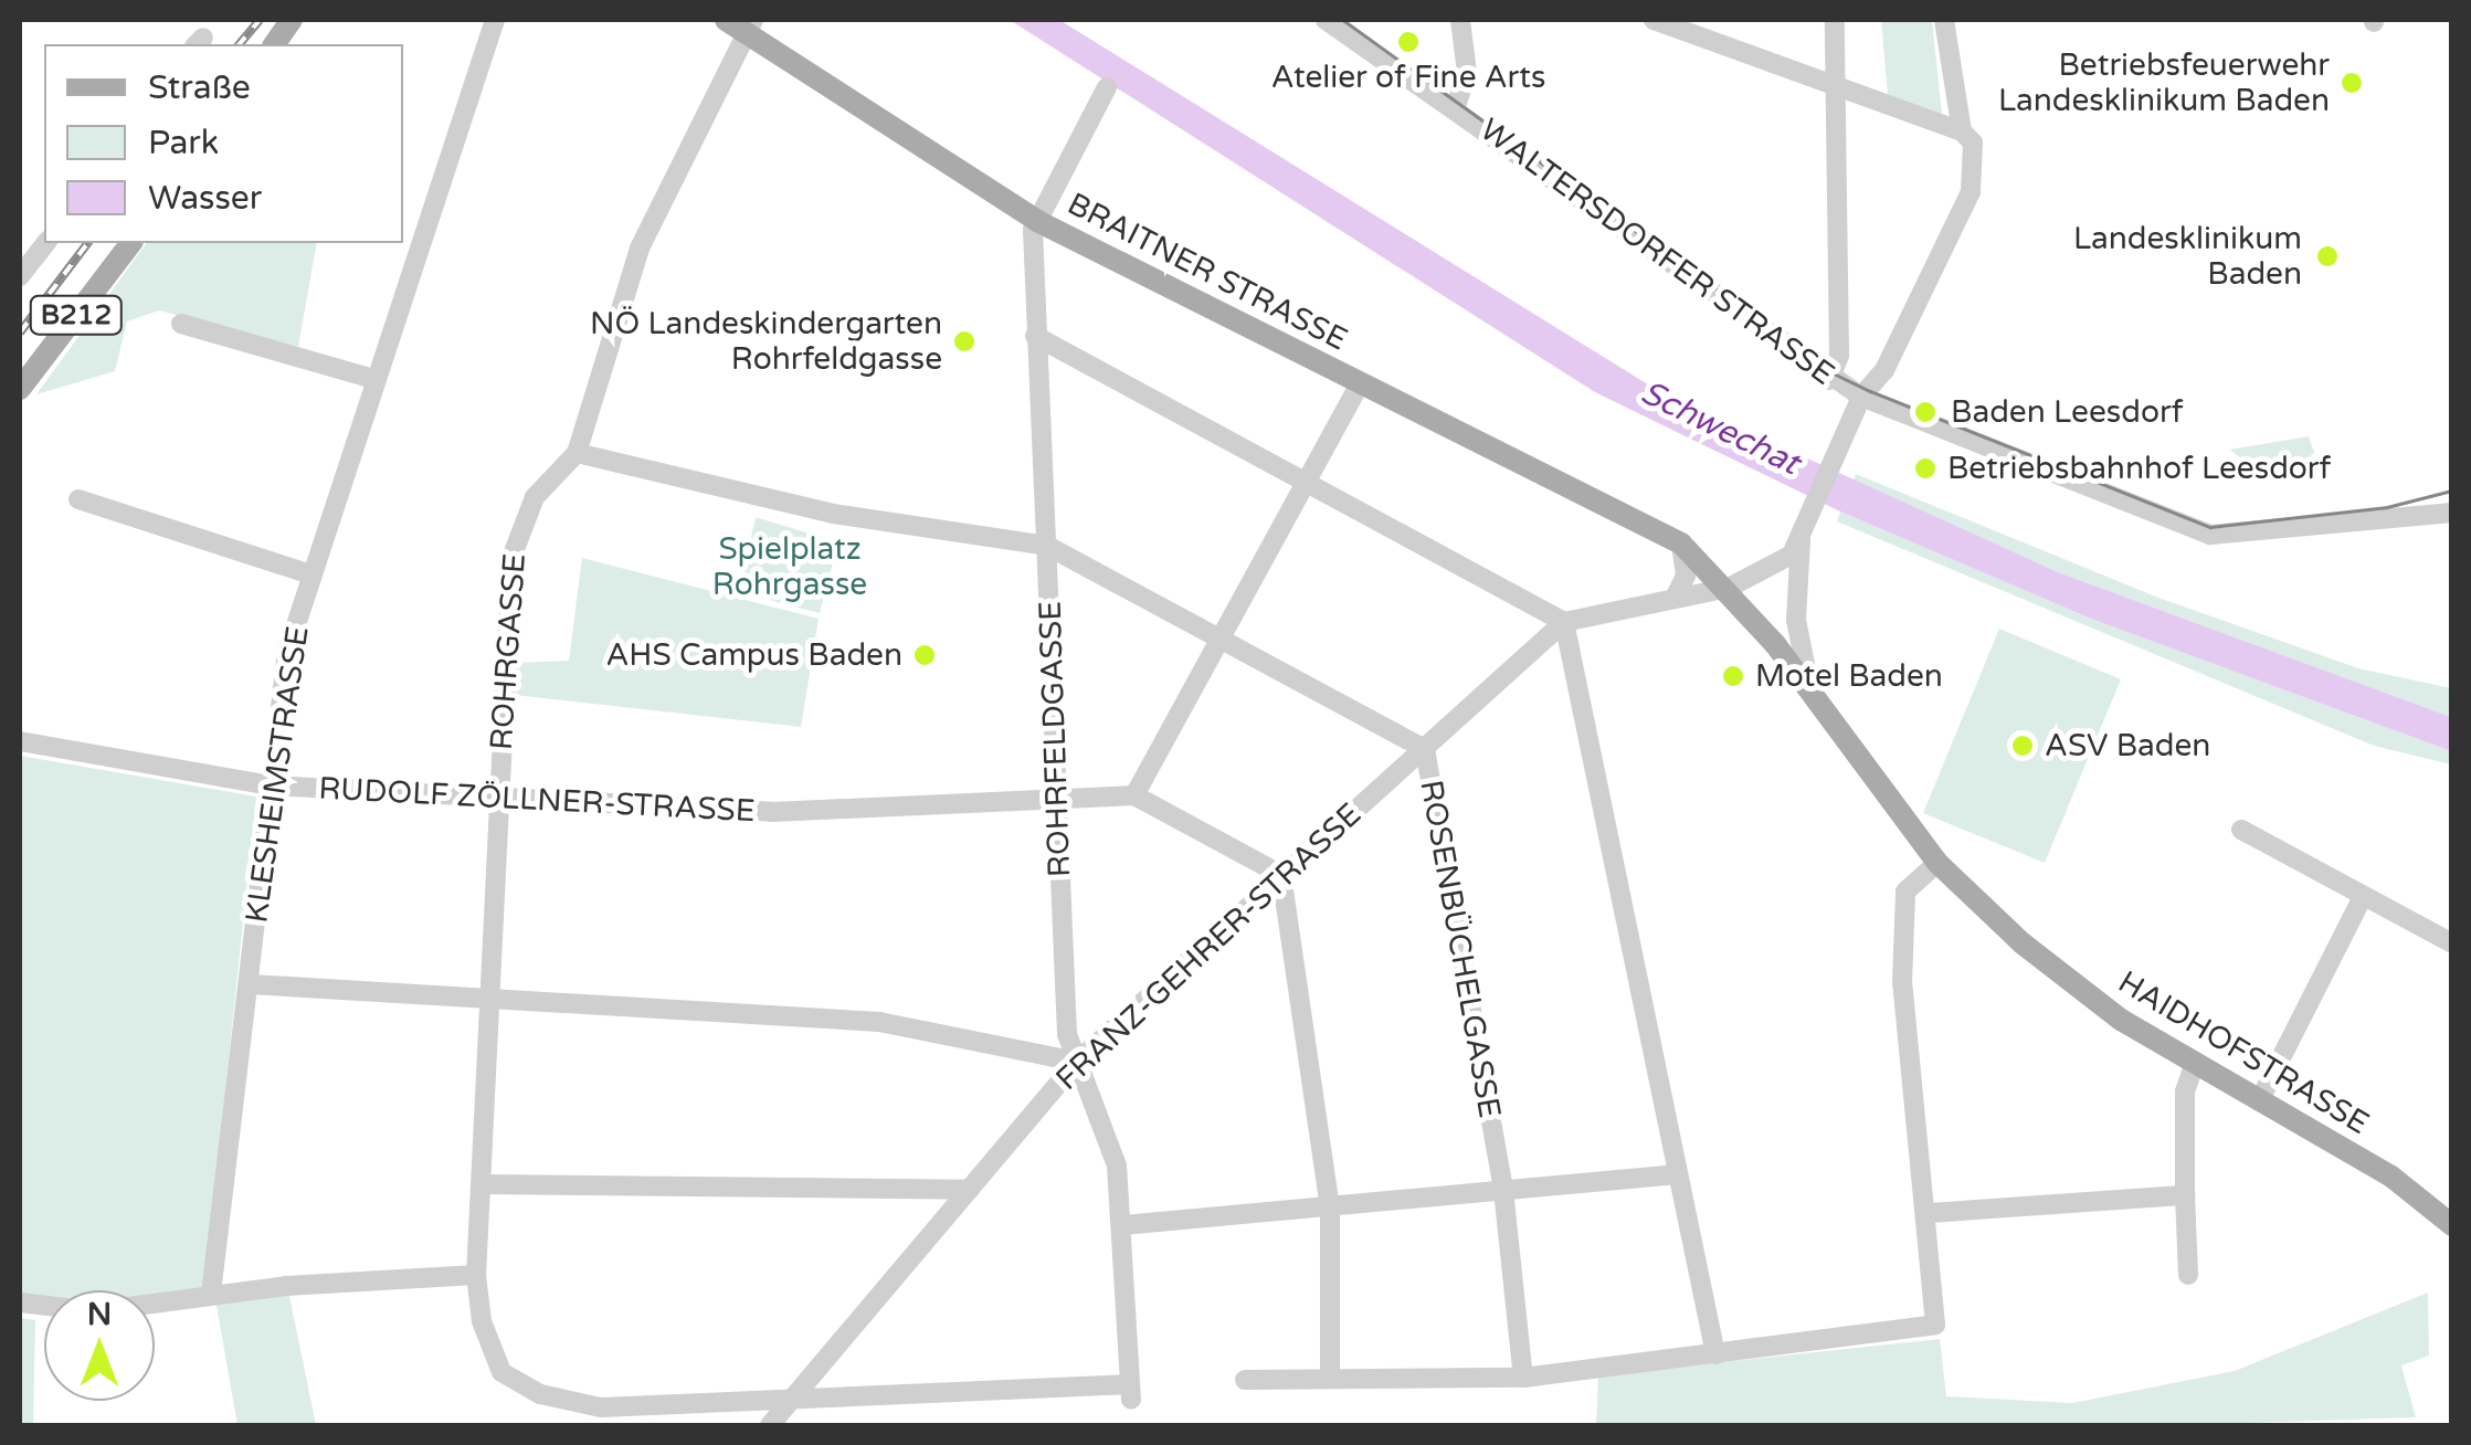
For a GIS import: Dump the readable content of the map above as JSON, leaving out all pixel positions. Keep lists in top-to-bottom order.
{
  "streets": {
    "main road": ["BRAITNER STRASSE", "B212", "HAIDHOFSTRASSE"],
    "street": [
      "WALTERSDORFER STRASSE",
      "ROHRGASSE",
      "ROHRFELDGASSE",
      "KLESHEIMSTRASSE",
      "RUDOLF ZÖLLNER-STRASSE",
      "FRANZ-GEHRER-STRASSE",
      "ROSENBÜCHELGASSE"
    ]
  },
  "crossings": [
    ["BRAITNER STRASSE", "ROHRGASSE"],
    ["BRAITNER STRASSE", "ROHRFELDGASSE"],
    ["BRAITNER STRASSE", "FRANZ-GEHRER-STRASSE"],
    ["BRAITNER STRASSE", "HAIDHOFSTRASSE"],
    ["ROHRGASSE", "ROHRFELDGASSE"],
    ["ROHRGASSE", "RUDOLF ZÖLLNER-STRASSE"],
    ["ROHRGASSE", "FRANZ-GEHRER-STRASSE"],
    ["ROHRGASSE", "ROSENBÜCHELGASSE"],
    ["ROHRFELDGASSE", "RUDOLF ZÖLLNER-STRASSE"],
    ["ROHRFELDGASSE", "FRANZ-GEHRER-STRASSE"],
    ["ROHRFELDGASSE", "ROSENBÜCHELGASSE"],
    ["KLESHEIMSTRASSE", "RUDOLF ZÖLLNER-STRASSE"],
    ["FRANZ-GEHRER-STRASSE", "ROSENBÜCHELGASSE"],
    ["FRANZ-GEHRER-STRASSE", "HAIDHOFSTRASSE"]
  ],
  "water": ["Schwechat"],
  "parks": ["Spielplatz Rohrgasse"],
  "places": [
    "Atelier of Fine Arts",
    "Betriebsfeuerwehr Landesklinikum Baden",
    "Landesklinikum Baden",
    "NÖ Landeskindergarten Rohrfeldgasse",
    "Baden Leesdorf",
    "Betriebsbahnhof Leesdorf",
    "AHS Campus Baden",
    "Motel Baden",
    "ASV Baden"
  ],
  "legend": ["Straße", "Park", "Wasser"],
  "north": "top"
}
